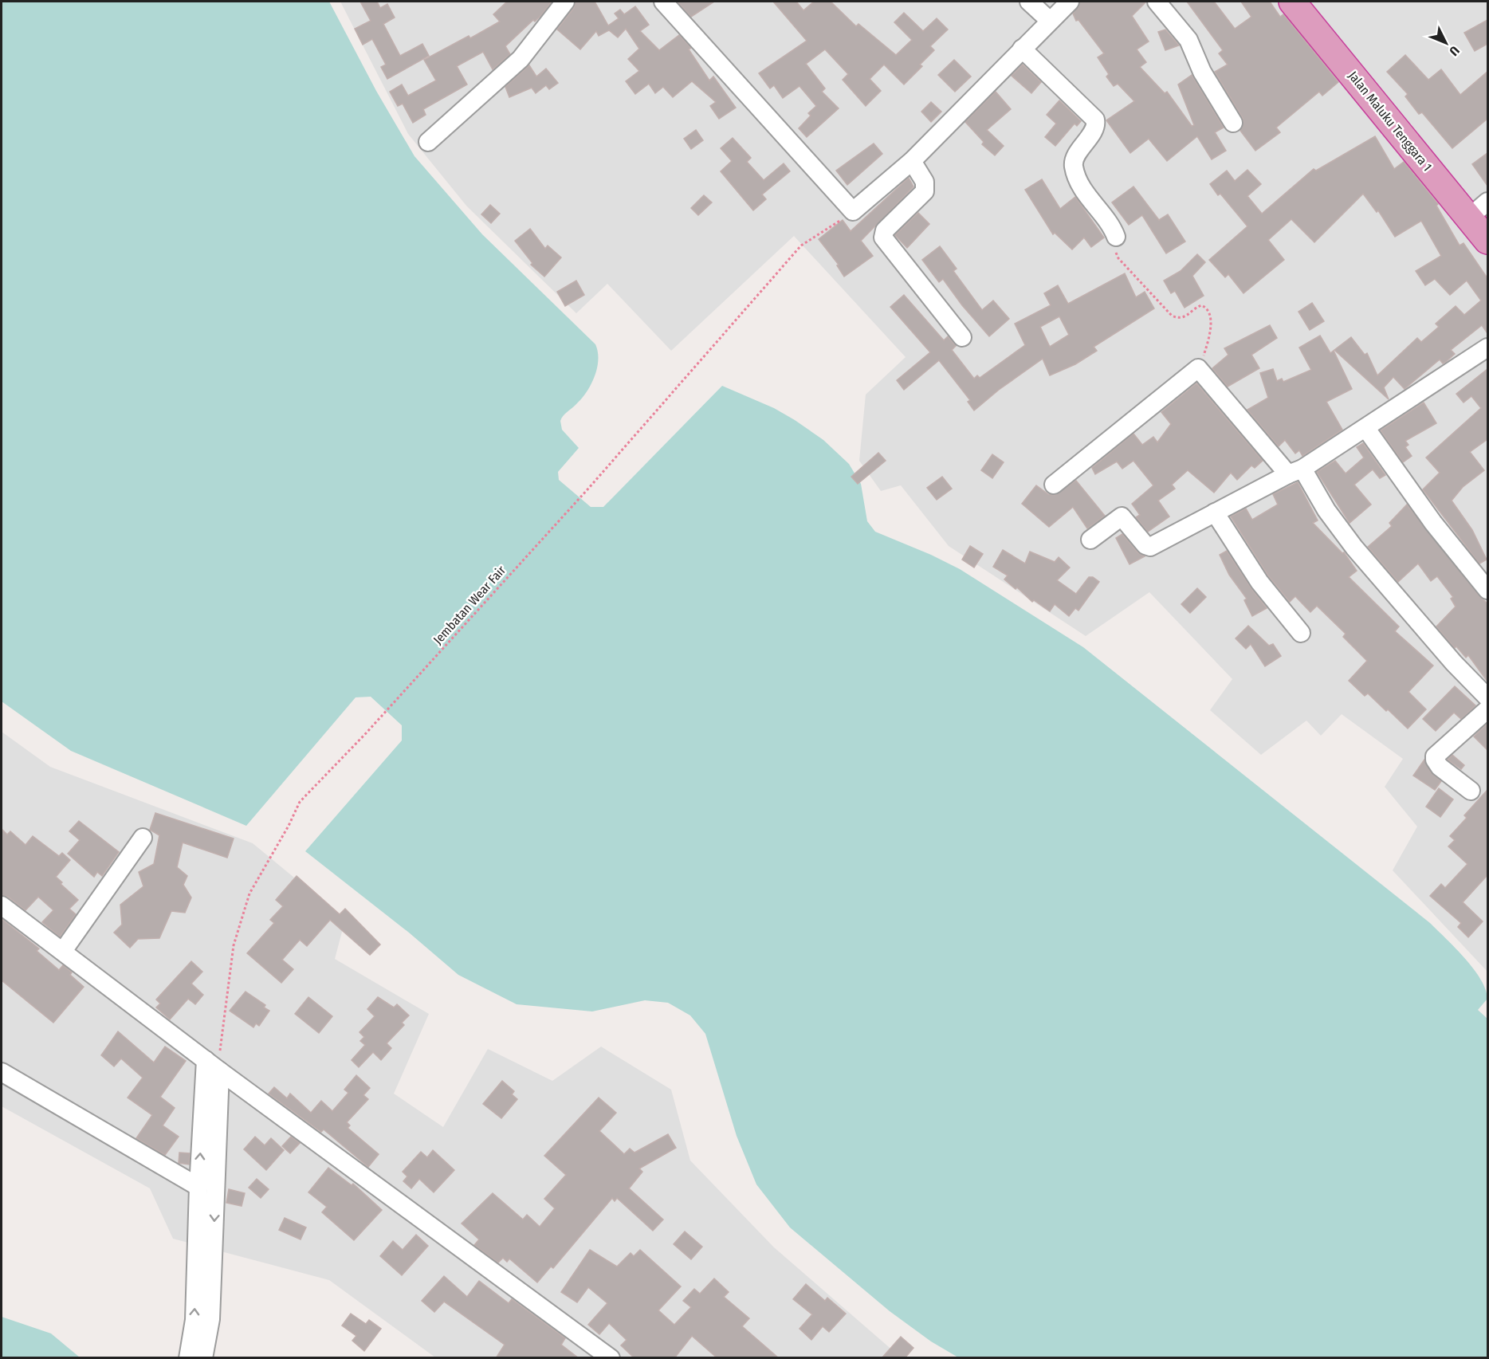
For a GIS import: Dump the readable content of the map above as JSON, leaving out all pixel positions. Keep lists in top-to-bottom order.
{
  "streets": {
    "highway": ["Jalan Maluku Tenggara 1"],
    "path": ["Jembatan Wear Fair"]
  },
  "north": "bottom right"
}
